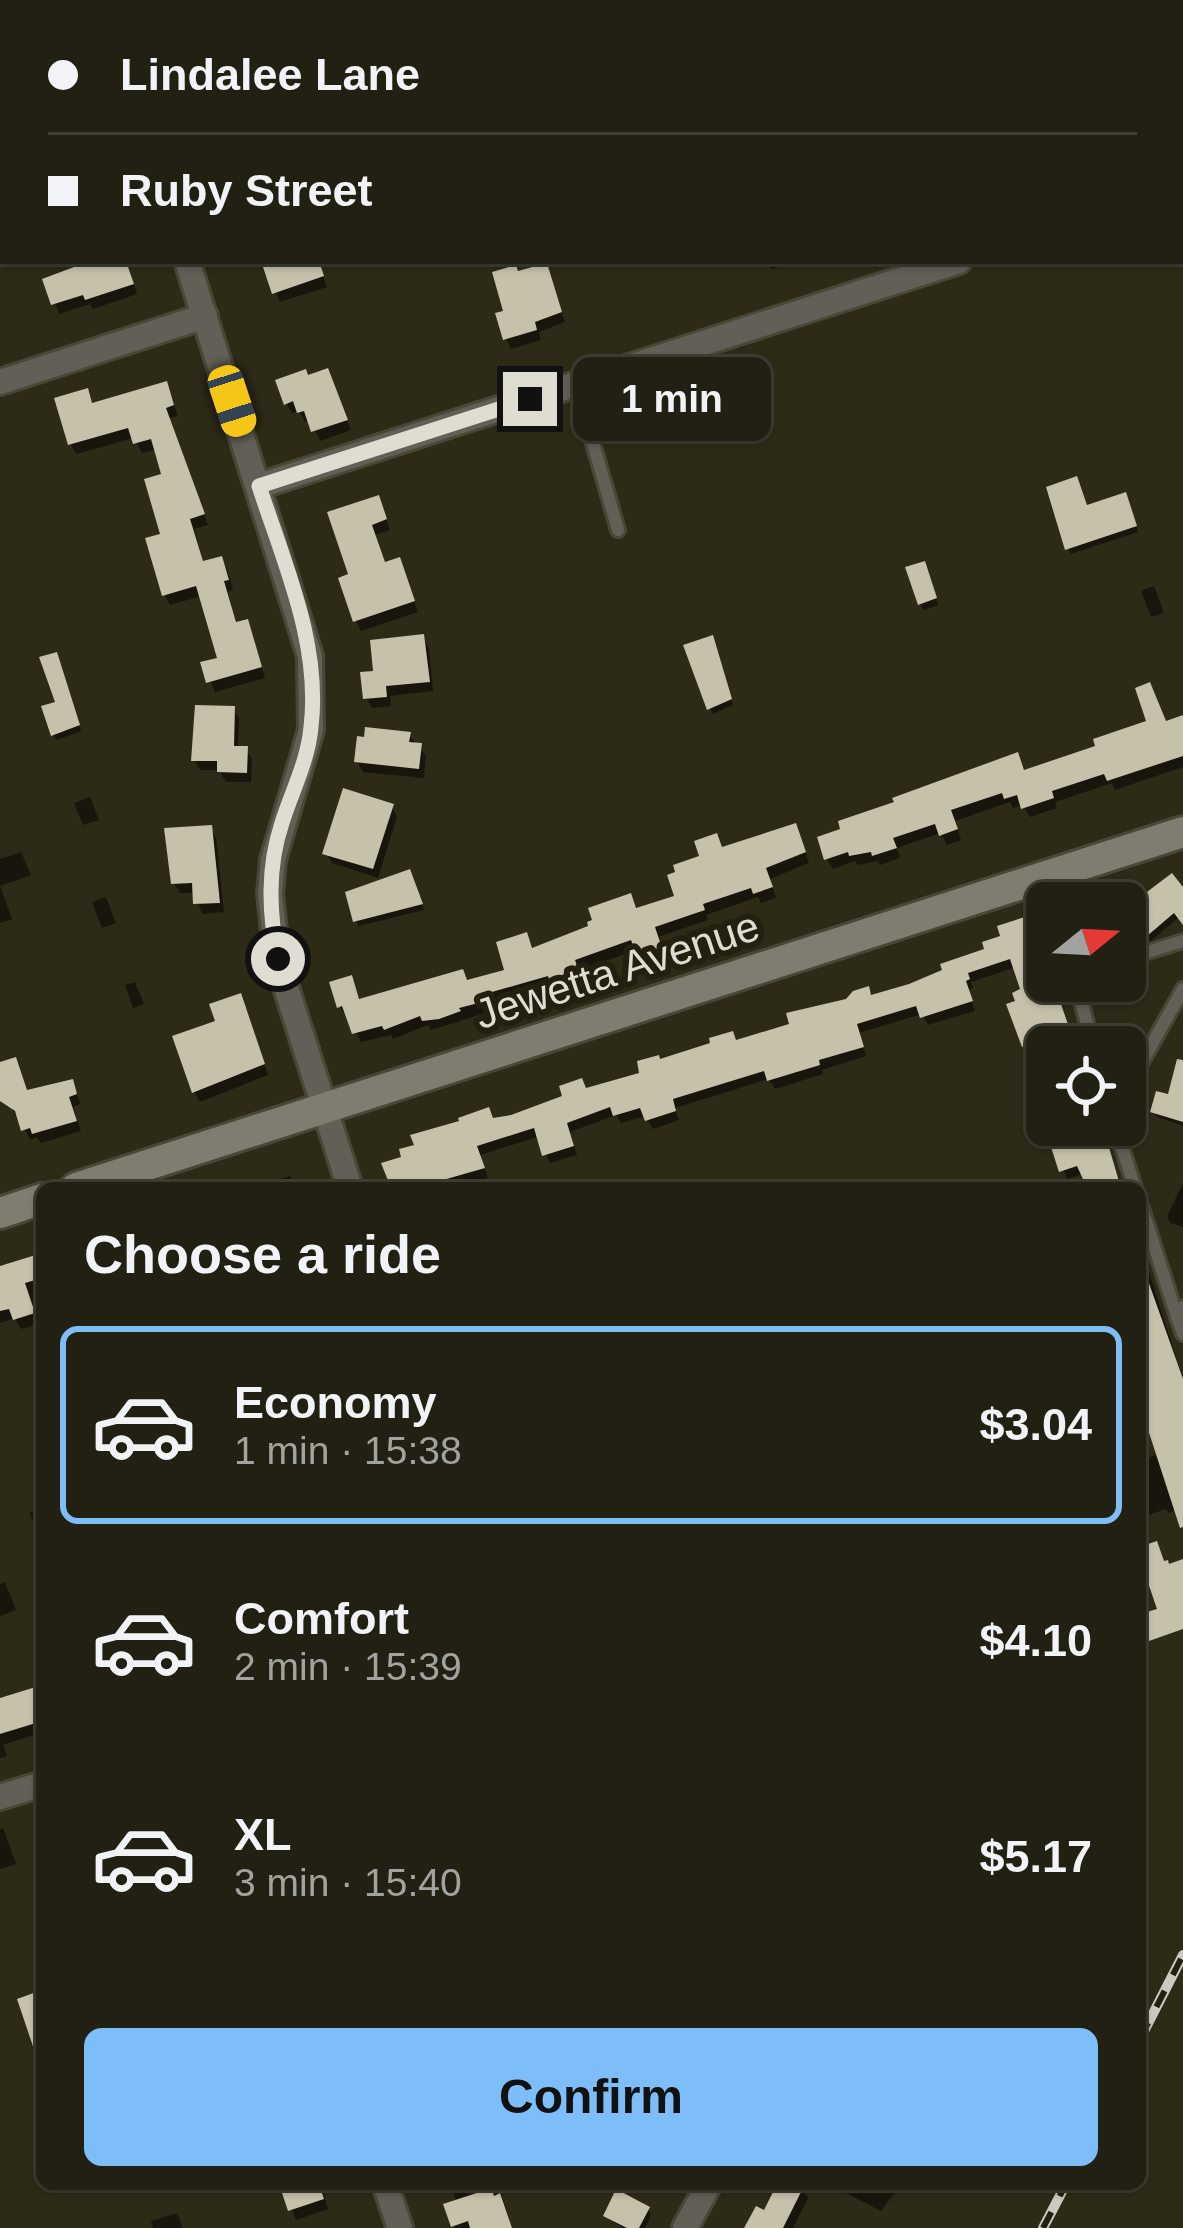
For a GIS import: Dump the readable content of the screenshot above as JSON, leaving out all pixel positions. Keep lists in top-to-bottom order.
{
  "streets": {
    "street": ["Jewetta Avenue"]
  },
  "north": "right",
  "page": {
    "banner": ["Lindalee Lane", "Ruby Street"],
    "bubble": "1 min",
    "heading": "Choose a ride",
    "list": [
      {
        "name": "Economy",
        "note": "1 min · 15:38",
        "value": "$3.04"
      },
      {
        "name": "Comfort",
        "note": "2 min · 15:39",
        "value": "$4.10"
      },
      {
        "name": "XL",
        "note": "3 min · 15:40",
        "value": "$5.17"
      }
    ],
    "buttons": "Confirm"
  }
}
